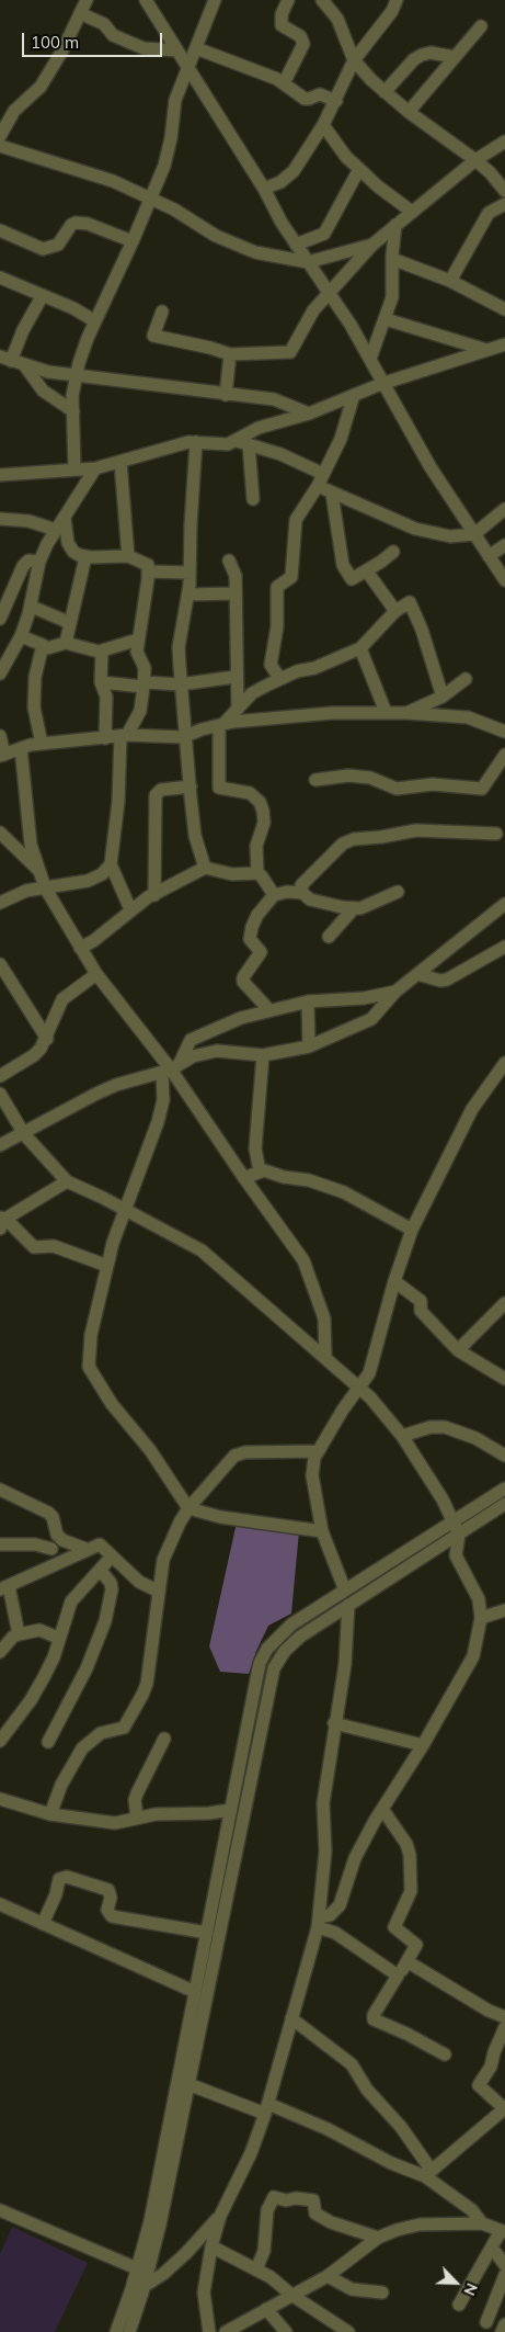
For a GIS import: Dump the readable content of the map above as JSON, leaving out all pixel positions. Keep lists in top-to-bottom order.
{
  "scale_bar": "100 m",
  "north": "bottom right"
}
